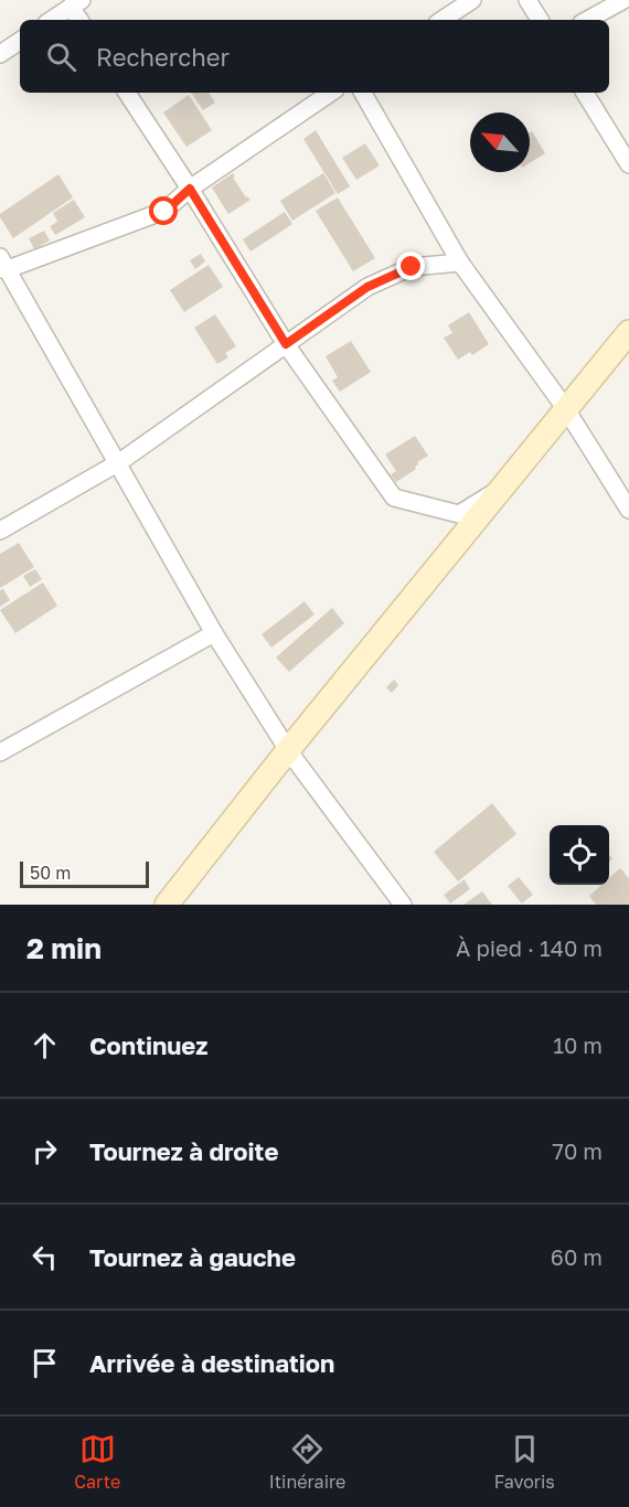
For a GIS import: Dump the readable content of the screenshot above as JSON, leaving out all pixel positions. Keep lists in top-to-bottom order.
{
  "scale_bar": "50 m",
  "north": "top left",
  "page": {
    "search": "Rechercher",
    "scale": "50 m",
    "heading": ["2 min", "À pied · 140 m"],
    "list": [
      ["Continuez", "10 m"],
      ["Tournez à droite", "70 m"],
      ["Tournez à gauche", "60 m"],
      "Arrivée à destination"
    ],
    "nav": ["Carte", "Itinéraire", "Favoris"]
  }
}
